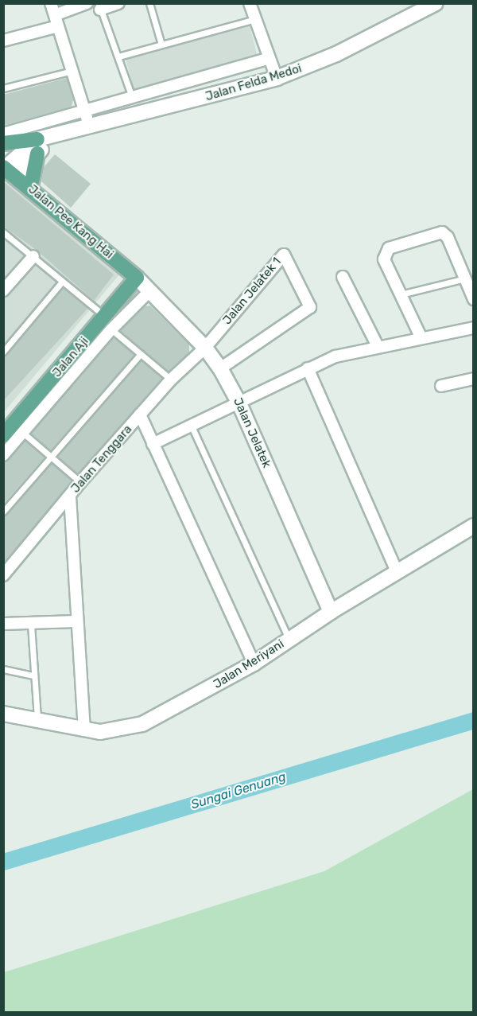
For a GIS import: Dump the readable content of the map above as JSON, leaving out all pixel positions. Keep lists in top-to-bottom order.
{
  "streets": {
    "main road": ["Jalan Pee Kang Hai", "Jalan Aji"],
    "street": [
      "Jalan Felda Medoi",
      "Jalan Jelatek 1",
      "Jalan Jelatek",
      "Jalan Tenggara",
      "Jalan Meriyani"
    ]
  },
  "crossings": [
    ["Jalan Pee Kang Hai", "Jalan Aji"],
    ["Jalan Pee Kang Hai", "Jalan Jelatek"],
    ["Jalan Jelatek 1", "Jalan Jelatek"],
    ["Jalan Jelatek 1", "Jalan Tenggara"],
    ["Jalan Aji", "Jalan Jelatek"],
    ["Jalan Jelatek", "Jalan Tenggara"],
    ["Jalan Jelatek", "Jalan Meriyani"]
  ],
  "water": ["Sungai Genuang"]
}
